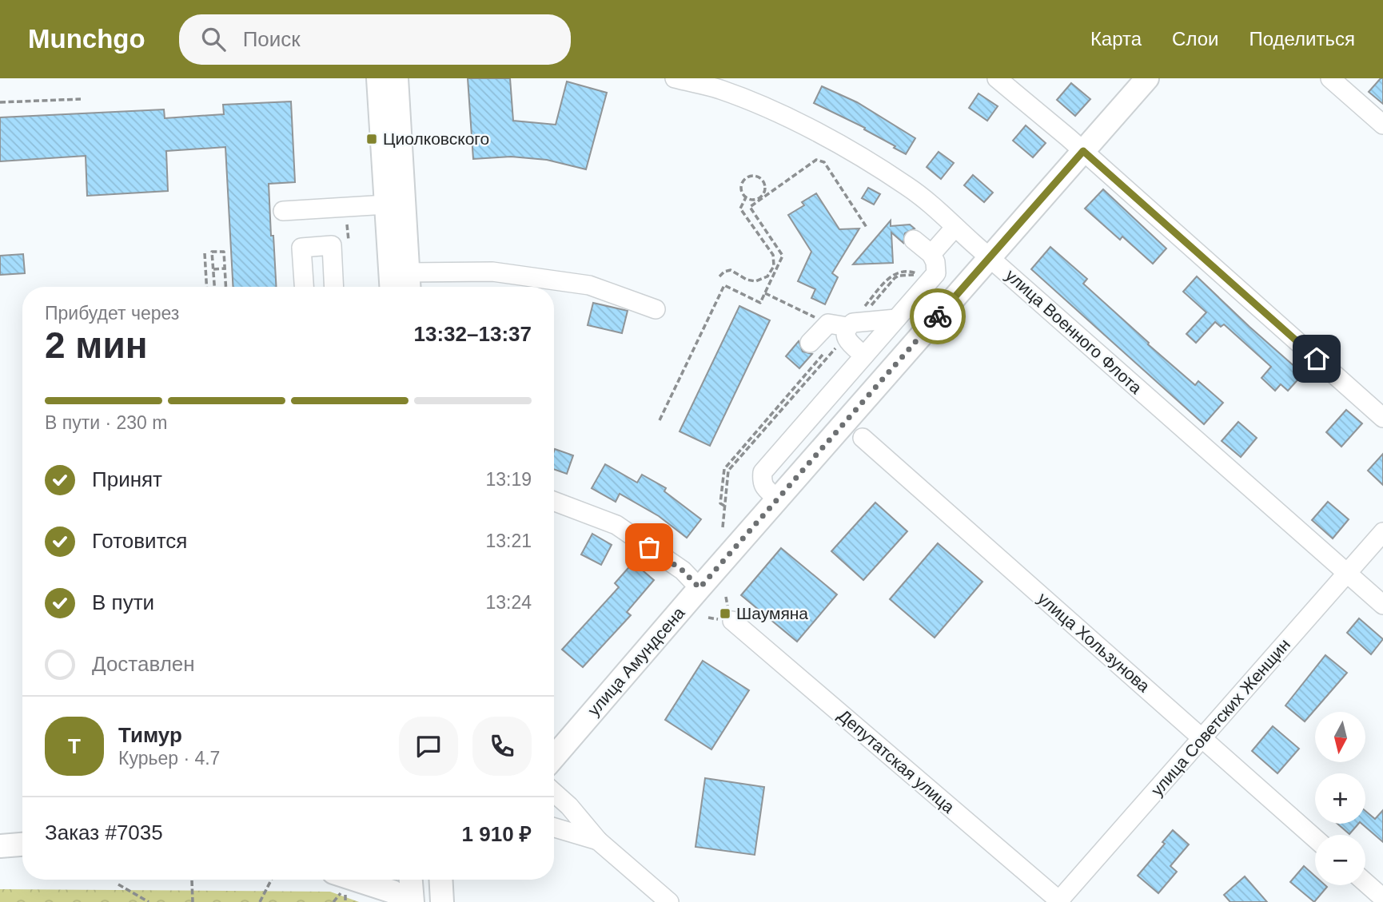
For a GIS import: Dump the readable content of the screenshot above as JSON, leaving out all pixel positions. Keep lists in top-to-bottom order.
{
  "streets": {
    "main road": ["улица Амундсена"],
    "street": [
      "улица Военного Флота",
      "улица Хользунова",
      "улица Советских Женщин",
      "Депутатская улица"
    ]
  },
  "crossings": [
    ["улица Военного Флота", "улица Амундсена"],
    ["улица Военного Флота", "улица Советских Женщин"],
    ["улица Хользунова", "улица Советских Женщин"],
    ["улица Советских Женщин", "Депутатская улица"]
  ],
  "places": {
    "transit": ["Циолковского", "Шаумяна"]
  },
  "north": "bottom",
  "page": {
    "header": "Munchgo",
    "search": "Поиск",
    "nav": ["Карта", "Слои", "Поделиться"],
    "heading": ["2 мин", "Прибудет через", "13:32–13:37"],
    "panel": [
      "Тимур",
      "Курьер · 4.7",
      "Заказ #7035",
      "1 910 ₽"
    ],
    "bar": "В пути · 230 m",
    "list": [
      ["Принят", "13:19"],
      ["Готовится", "13:21"],
      ["В пути", "13:24"],
      "Доставлен"
    ],
    "map_buttons": ["+", "−"],
    "round": "Т"
  }
}
